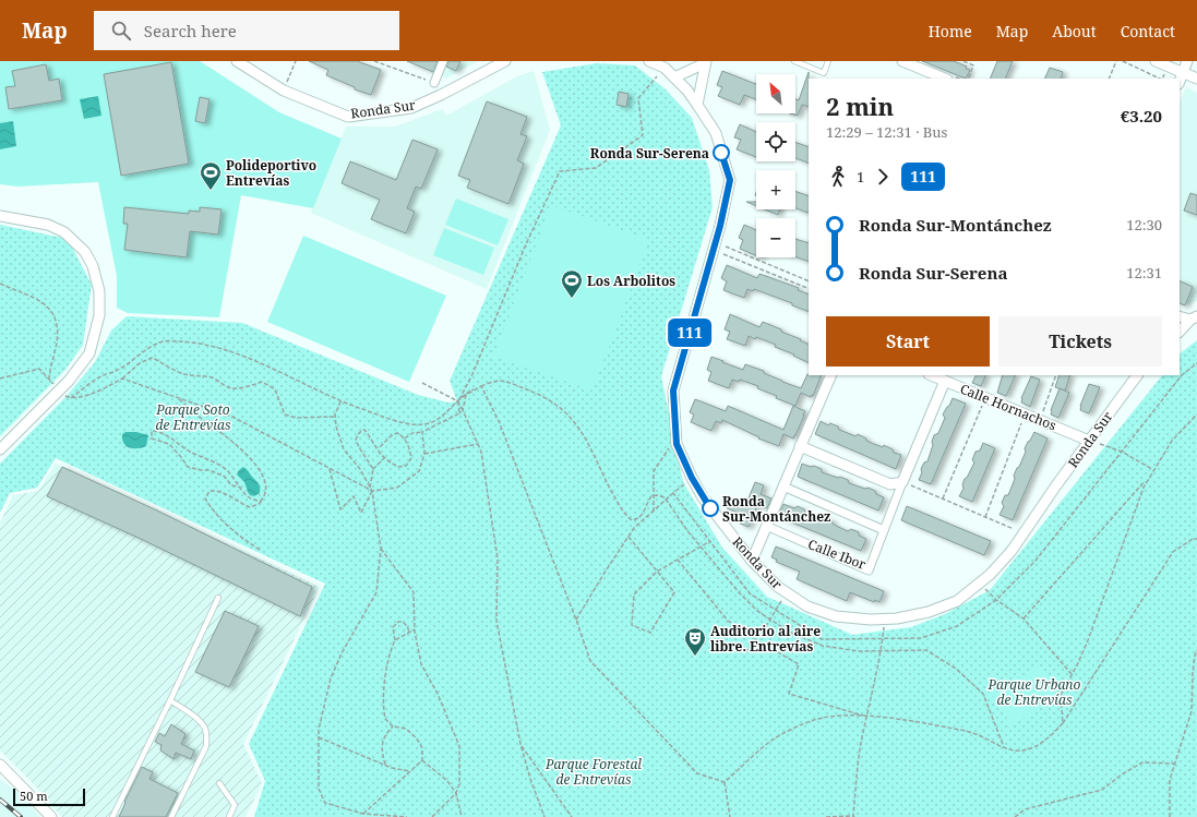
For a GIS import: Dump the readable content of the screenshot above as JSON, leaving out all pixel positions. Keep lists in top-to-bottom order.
{
  "streets": {
    "street": ["Ronda Sur", "Calle Hornachos", "Calle Ibor"]
  },
  "crossings": [
    ["Ronda Sur", "Calle Hornachos"],
    ["Calle Hornachos", "Calle Ibor"]
  ],
  "parks": ["Parque Soto de Entrevías", "Parque Urbano de Entrevías", "Parque Forestal de Entrevías"],
  "places": {
    "other": ["Ronda Sur-Serena", "Ronda Sur-Montánchez"],
    "sports": ["Polideportivo Entrevías", "Los Arbolitos"],
    "theatre": ["Auditorio al aire libre. Entrevías"]
  },
  "lines": ["bus line 111"],
  "scale_bar": "50 m",
  "north": "top left",
  "page": {
    "header": "Map",
    "search": "Search here",
    "nav": [
      "Home",
      "Map",
      "About",
      "Contact"
    ],
    "on_map": "111",
    "map_buttons": ["+", "−"],
    "heading": ["2 min", "12:29 – 12:31 · Bus", "€3.20"],
    "legs": ["1", "111"],
    "list": [
      {
        "name": "Ronda Sur-Montánchez",
        "value": "12:30"
      },
      {
        "name": "Ronda Sur-Serena",
        "value": "12:31"
      }
    ],
    "buttons": ["Start", "Tickets"],
    "scale": "50 m"
  }
}
